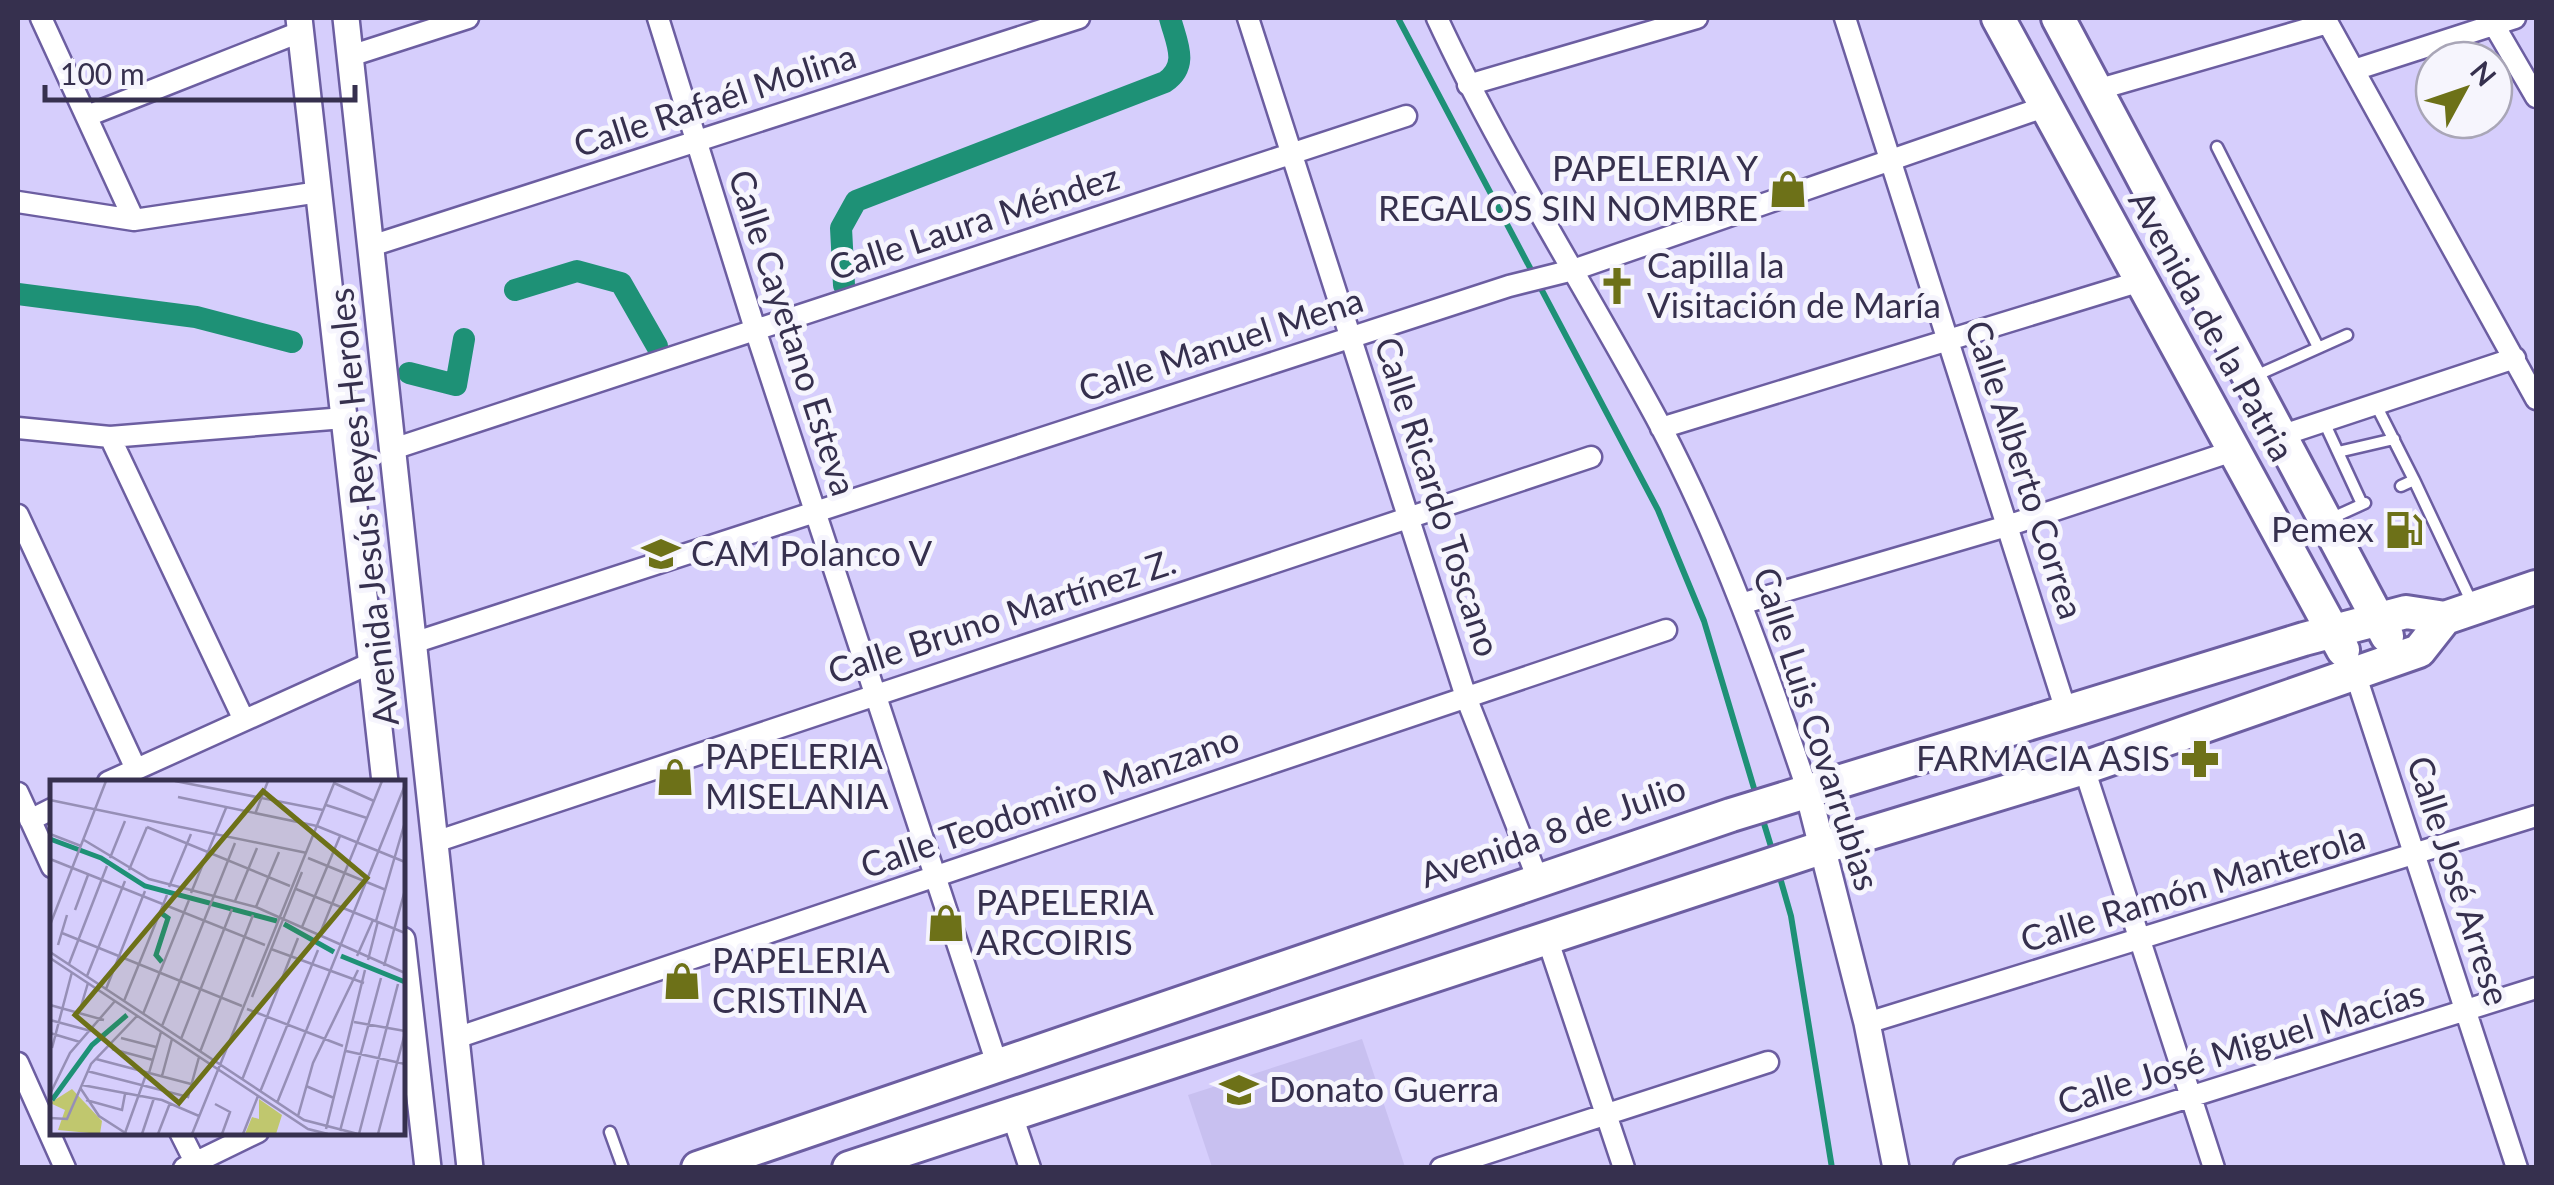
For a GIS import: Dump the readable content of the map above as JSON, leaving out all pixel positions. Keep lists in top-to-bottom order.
{
  "streets": {
    "main road": ["Avenida de la Patria", "Avenida 8 de Julio"],
    "street": [
      "Calle Rafaél Molina",
      "Calle Laura Méndez",
      "Calle Cayetano Esteva",
      "Calle Manuel Mena",
      "Calle Alberto Correa",
      "Calle Ricardo Toscano",
      "Avenida Jesús Reyes Heroles",
      "Calle Bruno Martínez Z.",
      "Calle Luis Covarrubias",
      "Calle Teodomiro Manzano",
      "Calle José Arrese",
      "Calle Ramón Manterola",
      "Calle José Miguel Macías"
    ]
  },
  "crossings": [
    ["Calle Rafaél Molina", "Calle Cayetano Esteva"],
    ["Calle Rafaél Molina", "Avenida Jesús Reyes Heroles"],
    ["Calle Laura Méndez", "Calle Cayetano Esteva"],
    ["Calle Laura Méndez", "Calle Ricardo Toscano"],
    ["Calle Laura Méndez", "Avenida Jesús Reyes Heroles"],
    ["Avenida de la Patria", "Calle Manuel Mena"],
    ["Avenida de la Patria", "Avenida 8 de Julio"],
    ["Avenida de la Patria", "Calle José Arrese"],
    ["Calle Cayetano Esteva", "Calle Manuel Mena"],
    ["Calle Cayetano Esteva", "Calle Bruno Martínez Z."],
    ["Calle Cayetano Esteva", "Calle Teodomiro Manzano"],
    ["Calle Cayetano Esteva", "Avenida 8 de Julio"],
    ["Calle Manuel Mena", "Calle Alberto Correa"],
    ["Calle Manuel Mena", "Calle Ricardo Toscano"],
    ["Calle Manuel Mena", "Avenida Jesús Reyes Heroles"],
    ["Calle Manuel Mena", "Calle Luis Covarrubias"],
    ["Calle Alberto Correa", "Avenida 8 de Julio"],
    ["Calle Ricardo Toscano", "Calle Bruno Martínez Z."],
    ["Calle Ricardo Toscano", "Calle Teodomiro Manzano"],
    ["Calle Ricardo Toscano", "Avenida 8 de Julio"],
    ["Avenida Jesús Reyes Heroles", "Calle Bruno Martínez Z."],
    ["Avenida Jesús Reyes Heroles", "Calle Teodomiro Manzano"],
    ["Calle Luis Covarrubias", "Avenida 8 de Julio"],
    ["Calle Luis Covarrubias", "Calle Ramón Manterola"],
    ["Avenida 8 de Julio", "Calle José Arrese"],
    ["Calle José Arrese", "Calle Ramón Manterola"],
    ["Calle José Arrese", "Calle José Miguel Macías"]
  ],
  "places": {
    "shop": [
      "PAPELERIA Y REGALOS SIN NOMBRE",
      "PAPELERIA MISELANIA",
      "PAPELERIA ARCOIRIS",
      "PAPELERIA CRISTINA"
    ],
    "church": ["Capilla la Visitación de María"],
    "fuel station": ["Pemex"],
    "school or university": ["CAM Polanco V", "Donato Guerra"],
    "pharmacy": ["FARMACIA ASIS"]
  },
  "scale_bar": "100 m",
  "north": "top right"
}
